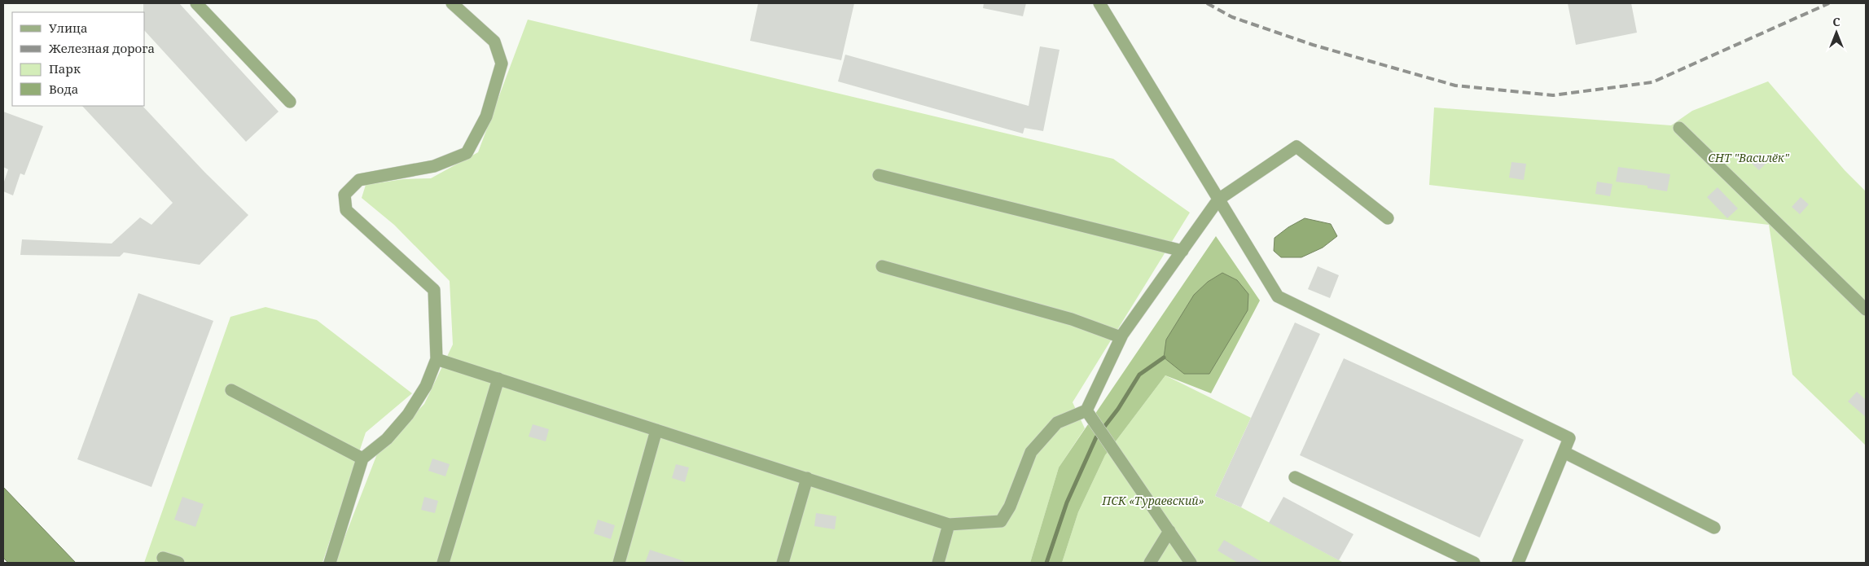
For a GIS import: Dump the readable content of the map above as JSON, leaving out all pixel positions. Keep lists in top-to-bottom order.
{
  "parks": ["СНТ \"Василёк\"", "ПСК «Тураевский»"],
  "legend": [
    "Улица",
    "Железная дорога",
    "Парк",
    "Вода"
  ],
  "north": "top"
}
